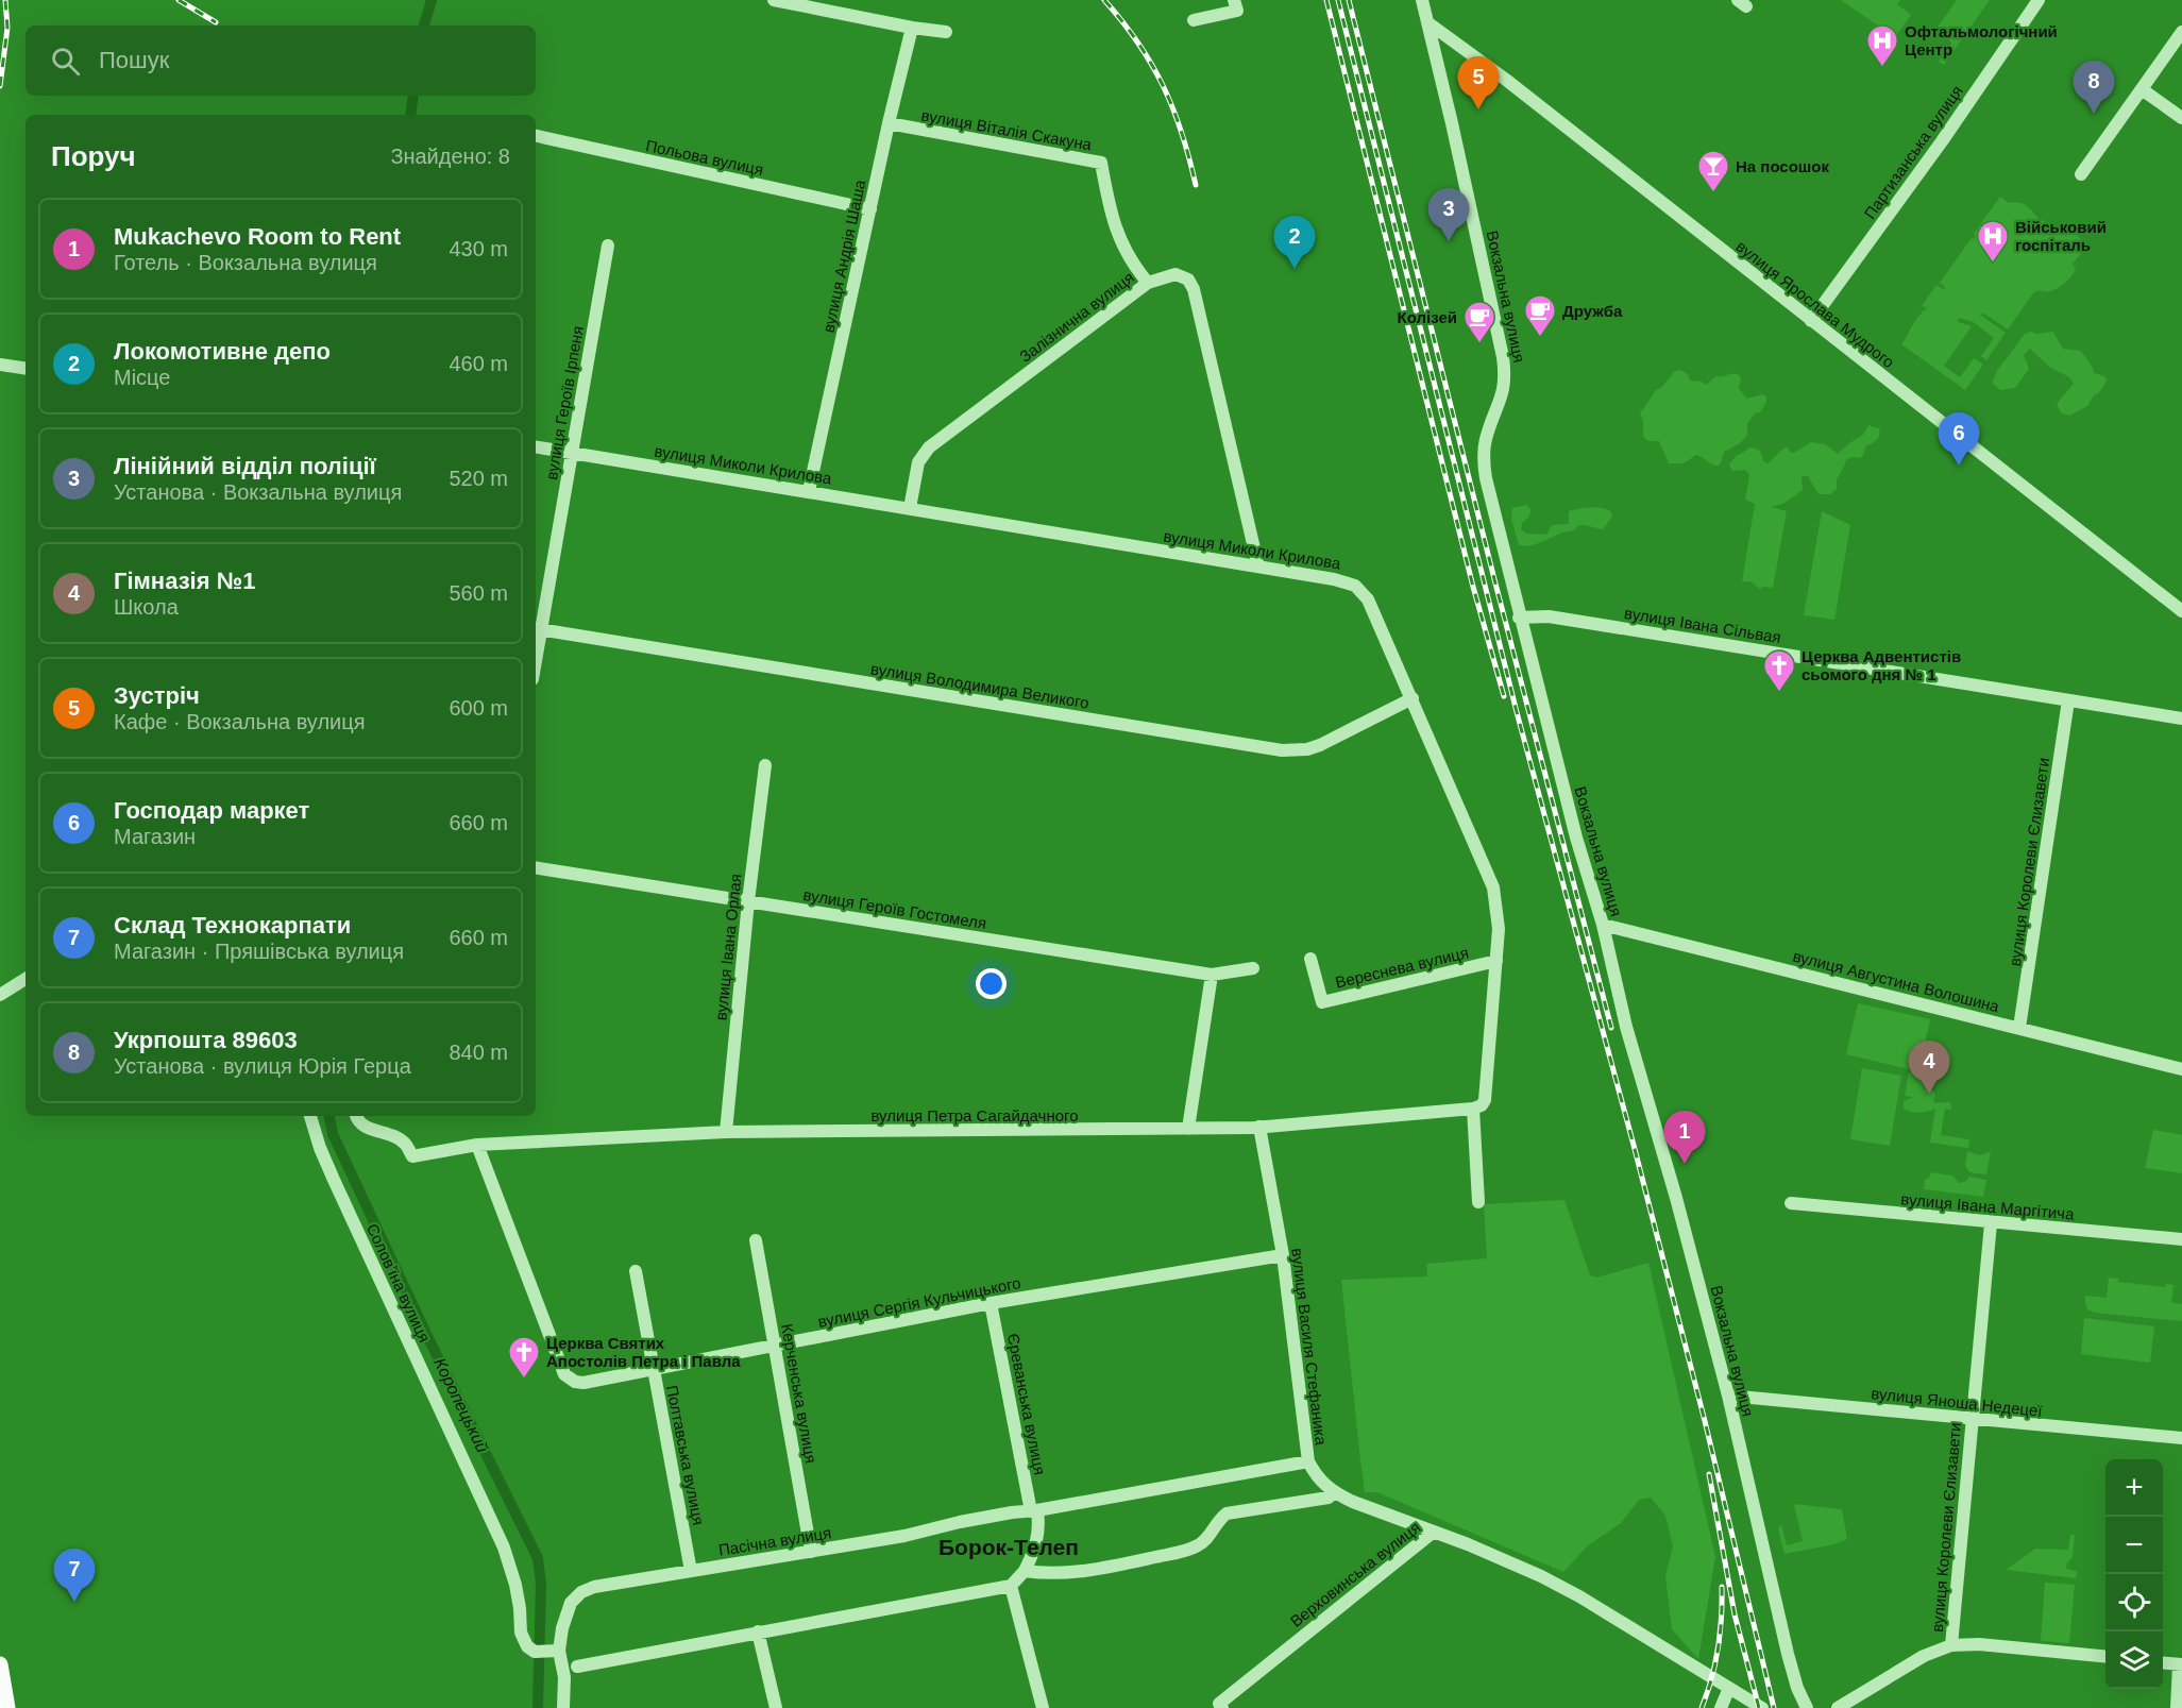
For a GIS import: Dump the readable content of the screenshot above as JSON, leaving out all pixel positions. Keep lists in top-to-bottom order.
{
  "streets": {
    "street": [
      "вулиця Віталія Скакуна",
      "Партизанська вулиця",
      "Польова вулиця",
      "вулиця Андрія Шаша",
      "Вокзальна вулиця",
      "вулиця Ярослава Мудрого",
      "Залізнична вулиця",
      "вулиця Героїв Ірпеня",
      "вулиця Миколи Крилова",
      "вулиця Івана Сільвая",
      "вулиця Володимира Великого",
      "вулиця Королеви Єлизавети",
      "вулиця Героїв Гостомеля",
      "вулиця Івана Орлая",
      "Вереснева вулиця",
      "вулиця Августина Волошина",
      "вулиця Петра Сагайдачного",
      "вулиця Івана Маргітича",
      "Соловʼїна вулиця",
      "вулиця Сергія Кульчицького",
      "вулиця Василя Стефаника",
      "Керченська вулиця",
      "вулиця Яноша Недецеї",
      "Єреванська вулиця",
      "Полтавська вулиця",
      "Пасічна вулиця",
      "Верховинська вулиця"
    ]
  },
  "crossings": [
    ["вулиця Віталія Скакуна", "вулиця Андрія Шаша"],
    ["вулиця Віталія Скакуна", "Залізнична вулиця"],
    ["Партизанська вулиця", "вулиця Ярослава Мудрого"],
    ["Польова вулиця", "вулиця Андрія Шаша"],
    ["вулиця Андрія Шаша", "вулиця Миколи Крилова"],
    ["Вокзальна вулиця", "вулиця Ярослава Мудрого"],
    ["Вокзальна вулиця", "вулиця Івана Сільвая"],
    ["Вокзальна вулиця", "вулиця Августина Волошина"],
    ["Вокзальна вулиця", "вулиця Яноша Недецеї"],
    ["Залізнична вулиця", "вулиця Миколи Крилова"],
    ["вулиця Героїв Ірпеня", "вулиця Миколи Крилова"],
    ["вулиця Героїв Ірпеня", "вулиця Володимира Великого"],
    ["вулиця Миколи Крилова", "вулиця Володимира Великого"],
    ["вулиця Миколи Крилова", "Вереснева вулиця"],
    ["вулиця Миколи Крилова", "вулиця Петра Сагайдачного"],
    ["вулиця Івана Сільвая", "вулиця Королеви Єлизавети"],
    ["вулиця Королеви Єлизавети", "вулиця Августина Волошина"],
    ["вулиця Королеви Єлизавети", "вулиця Івана Маргітича"],
    ["вулиця Королеви Єлизавети", "вулиця Яноша Недецеї"],
    ["вулиця Героїв Гостомеля", "вулиця Івана Орлая"],
    ["вулиця Івана Орлая", "вулиця Петра Сагайдачного"],
    ["вулиця Петра Сагайдачного", "вулиця Сергія Кульчицького"],
    ["вулиця Петра Сагайдачного", "вулиця Василя Стефаника"],
    ["Соловʼїна вулиця", "Пасічна вулиця"],
    ["вулиця Сергія Кульчицького", "вулиця Василя Стефаника"],
    ["вулиця Сергія Кульчицького", "Керченська вулиця"],
    ["вулиця Сергія Кульчицького", "Єреванська вулиця"],
    ["вулиця Сергія Кульчицького", "Полтавська вулиця"],
    ["вулиця Василя Стефаника", "Пасічна вулиця"],
    ["вулиця Василя Стефаника", "Верховинська вулиця"],
    ["Керченська вулиця", "Пасічна вулиця"],
    ["Єреванська вулиця", "Пасічна вулиця"],
    ["Полтавська вулиця", "Пасічна вулиця"]
  ],
  "districts": ["Борок-Телеп"],
  "water": ["Коропецький"],
  "places": {
    "hospital": ["Офтальмологічний Центр", "Військовий госпіталь"],
    "bar": ["На посошок"],
    "cafe": ["Дружба", "Колізей"],
    "church": ["Церква Адвентистів сьомого дня № 1", "Церква Святих Апостолів Петра і Павла"]
  },
  "page": {
    "search": "Пошук",
    "pins": [
      "5",
      "8",
      "3",
      "2",
      "6",
      "4",
      "1",
      "7"
    ],
    "heading": ["Поруч", "Знайдено: 8"],
    "list": [
      {
        "mark": "1",
        "name": "Mukachevo Room to Rent",
        "note": "Готель · Вокзальна вулиця",
        "value": "430 m"
      },
      {
        "mark": "2",
        "name": "Локомотивне депо",
        "note": "Місце",
        "value": "460 m"
      },
      {
        "mark": "3",
        "name": "Лінійний відділ поліції",
        "note": "Установа · Вокзальна вулиця",
        "value": "520 m"
      },
      {
        "mark": "4",
        "name": "Гімназія №1",
        "note": "Школа",
        "value": "560 m"
      },
      {
        "mark": "5",
        "name": "Зустріч",
        "note": "Кафе · Вокзальна вулиця",
        "value": "600 m"
      },
      {
        "mark": "6",
        "name": "Господар маркет",
        "note": "Магазин",
        "value": "660 m"
      },
      {
        "mark": "7",
        "name": "Склад Технокарпати",
        "note": "Магазин · Пряшівська вулиця",
        "value": "660 m"
      },
      {
        "mark": "8",
        "name": "Укрпошта 89603",
        "note": "Установа · вулиця Юрія Герца",
        "value": "840 m"
      }
    ],
    "map_buttons": ["+", "−"]
  }
}
